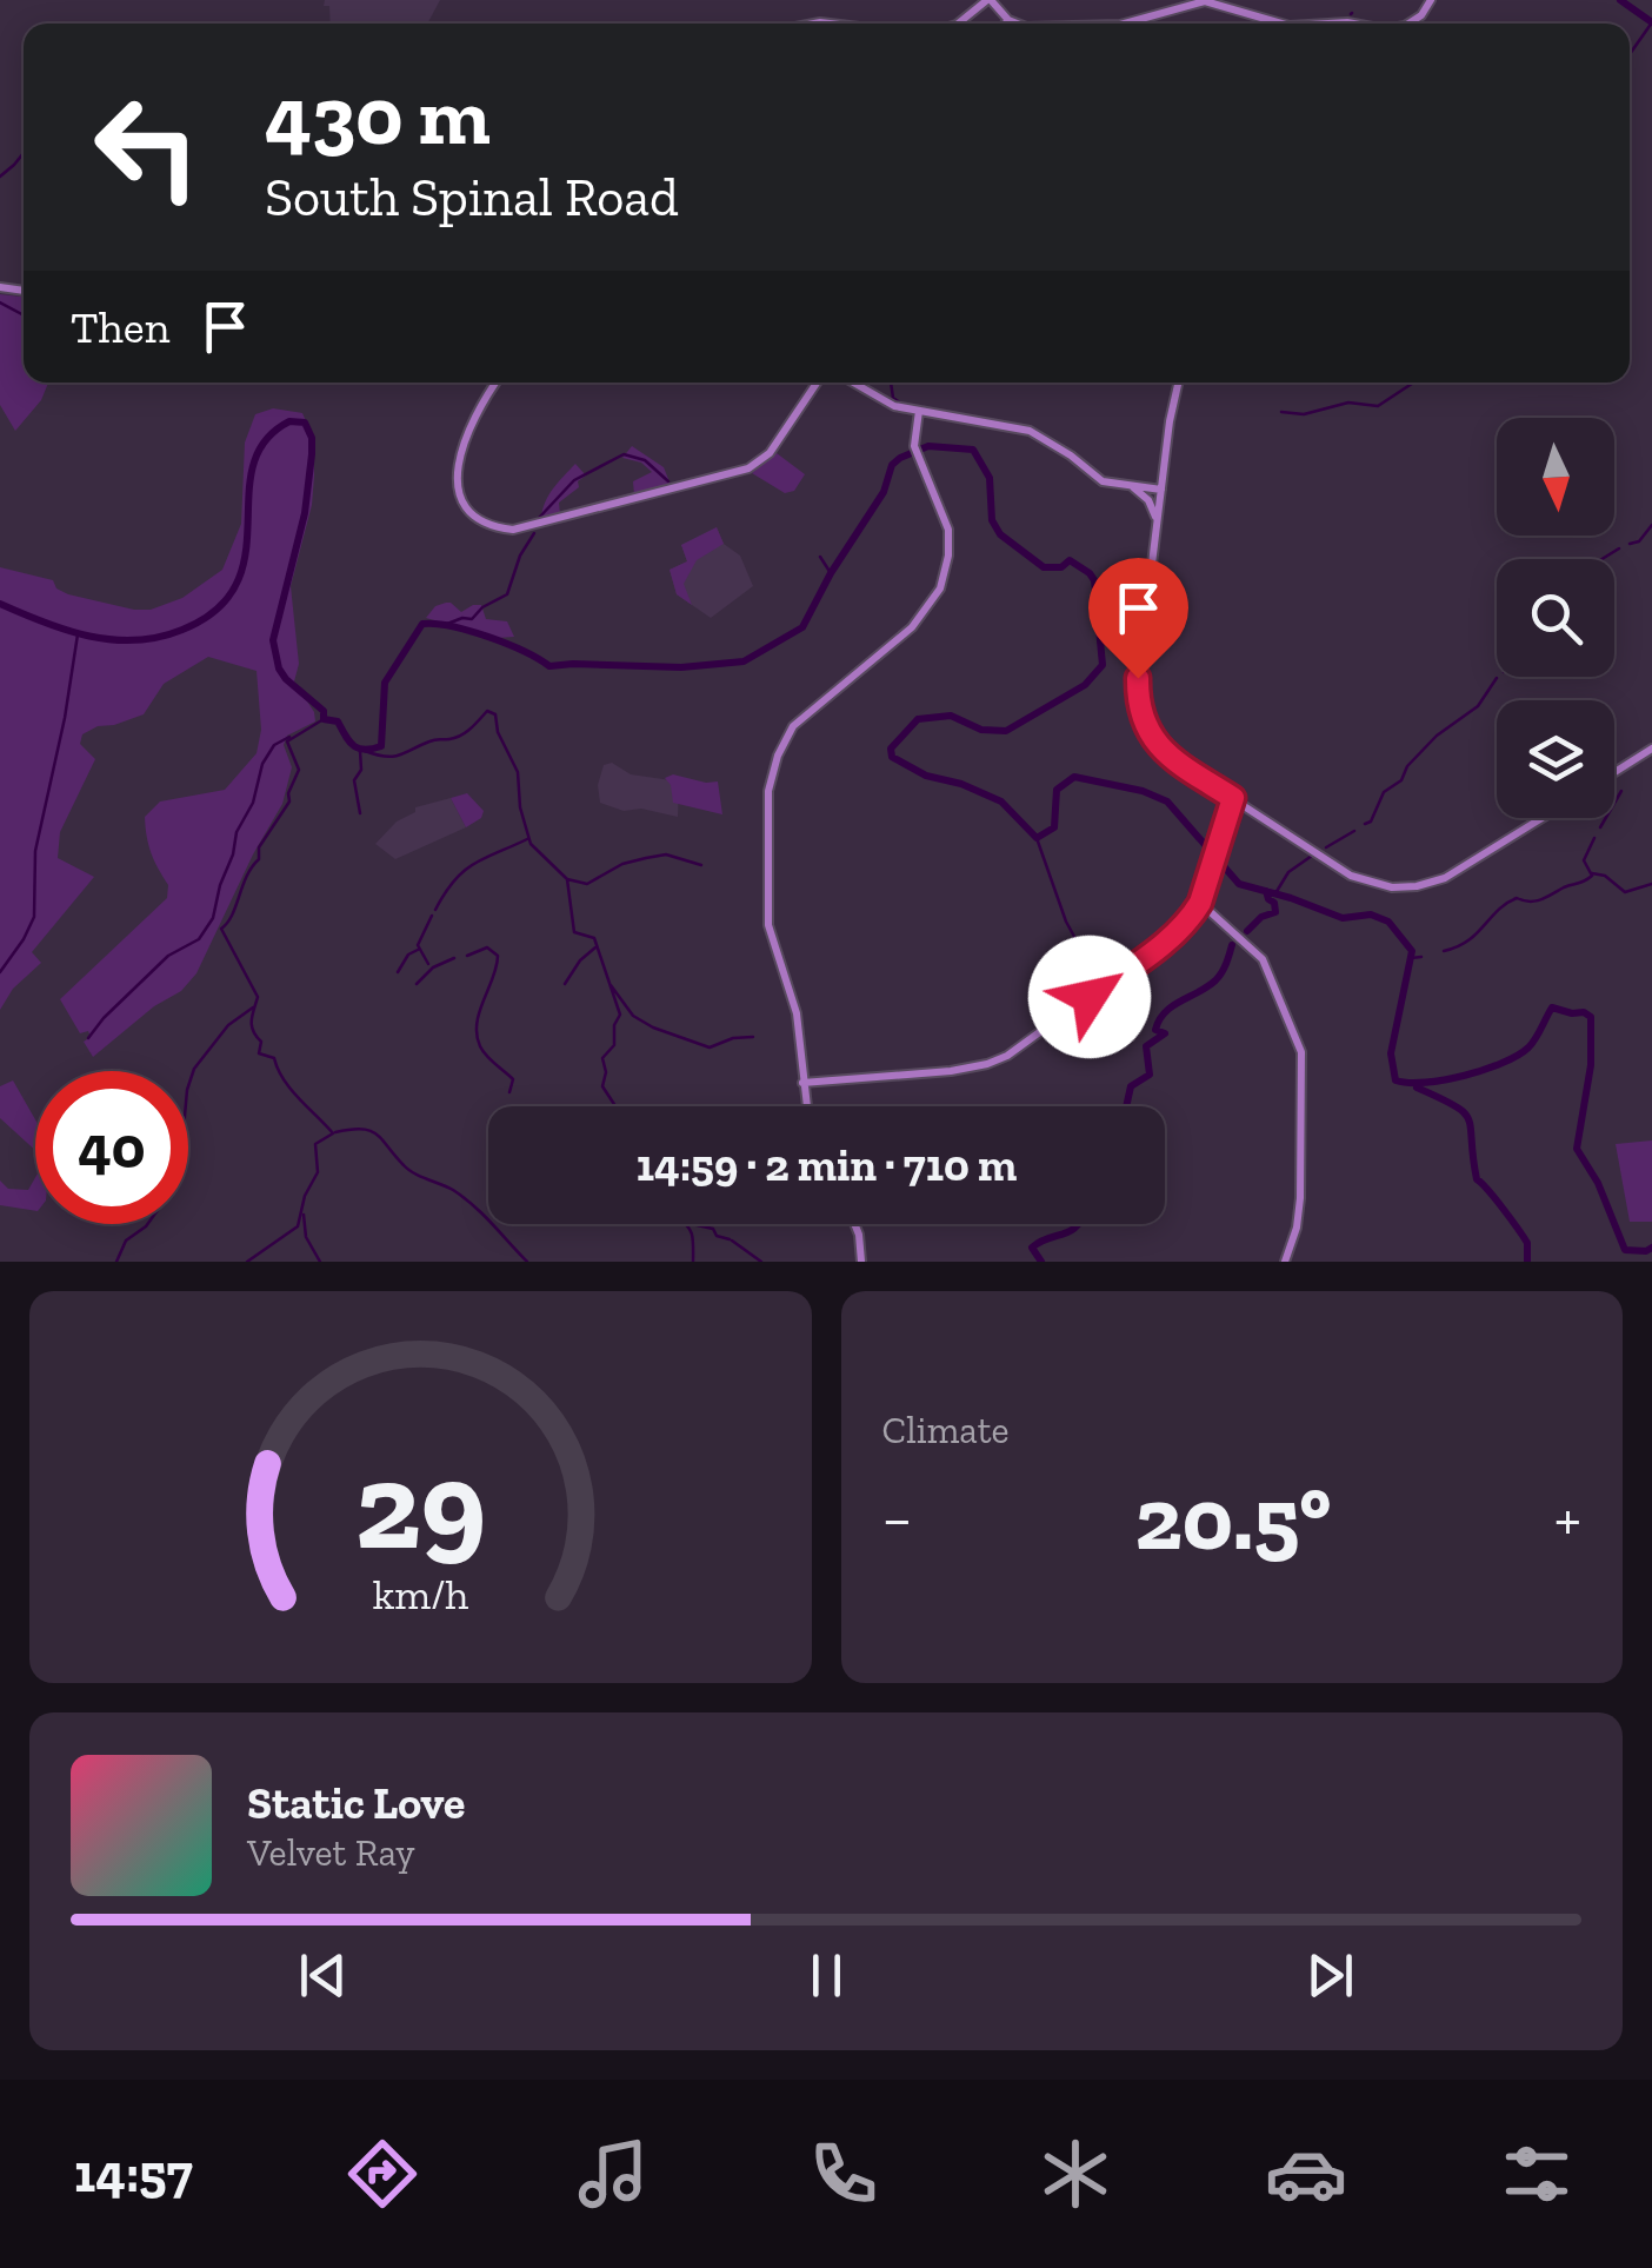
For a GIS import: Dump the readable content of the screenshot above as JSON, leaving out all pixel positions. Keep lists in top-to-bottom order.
{
  "north": "bottom",
  "page": {
    "turn": ["430 m", "South Spinal Road"],
    "then": "Then",
    "limit": "40",
    "trip": "14:59 · 2 min · 710 m",
    "tile": "Climate",
    "heat": ["−", "20.5°", "+"],
    "song": ["Static Love", "Velvet Ray"],
    "tabs": "14:57",
    "gauge": ["29", "km/h"]
  }
}
